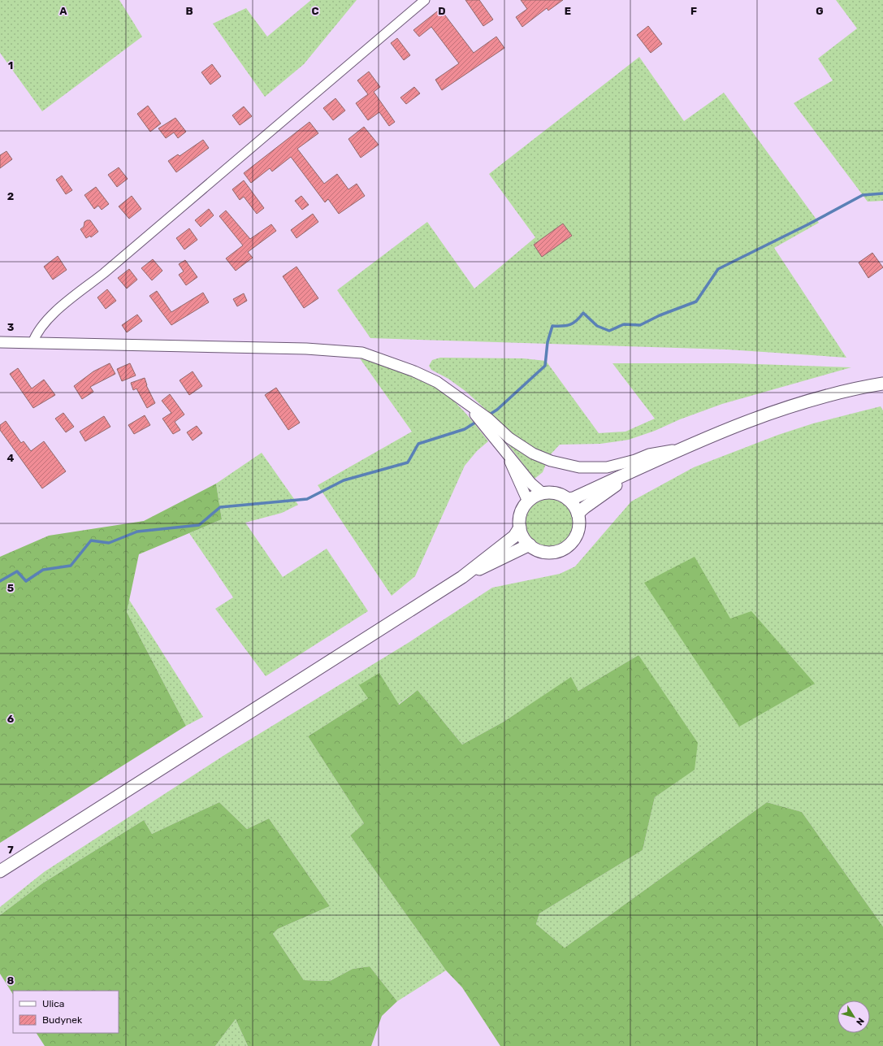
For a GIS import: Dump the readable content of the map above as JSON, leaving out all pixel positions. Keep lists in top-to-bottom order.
{
  "legend": ["Ulica", "Budynek"],
  "north": "bottom right",
  "grid": {
    "columns": [
      "A",
      "B",
      "C",
      "D",
      "E",
      "F",
      "G"
    ],
    "rows": [
      "1",
      "2",
      "3",
      "4",
      "5",
      "6",
      "7",
      "8"
    ]
  }
}
